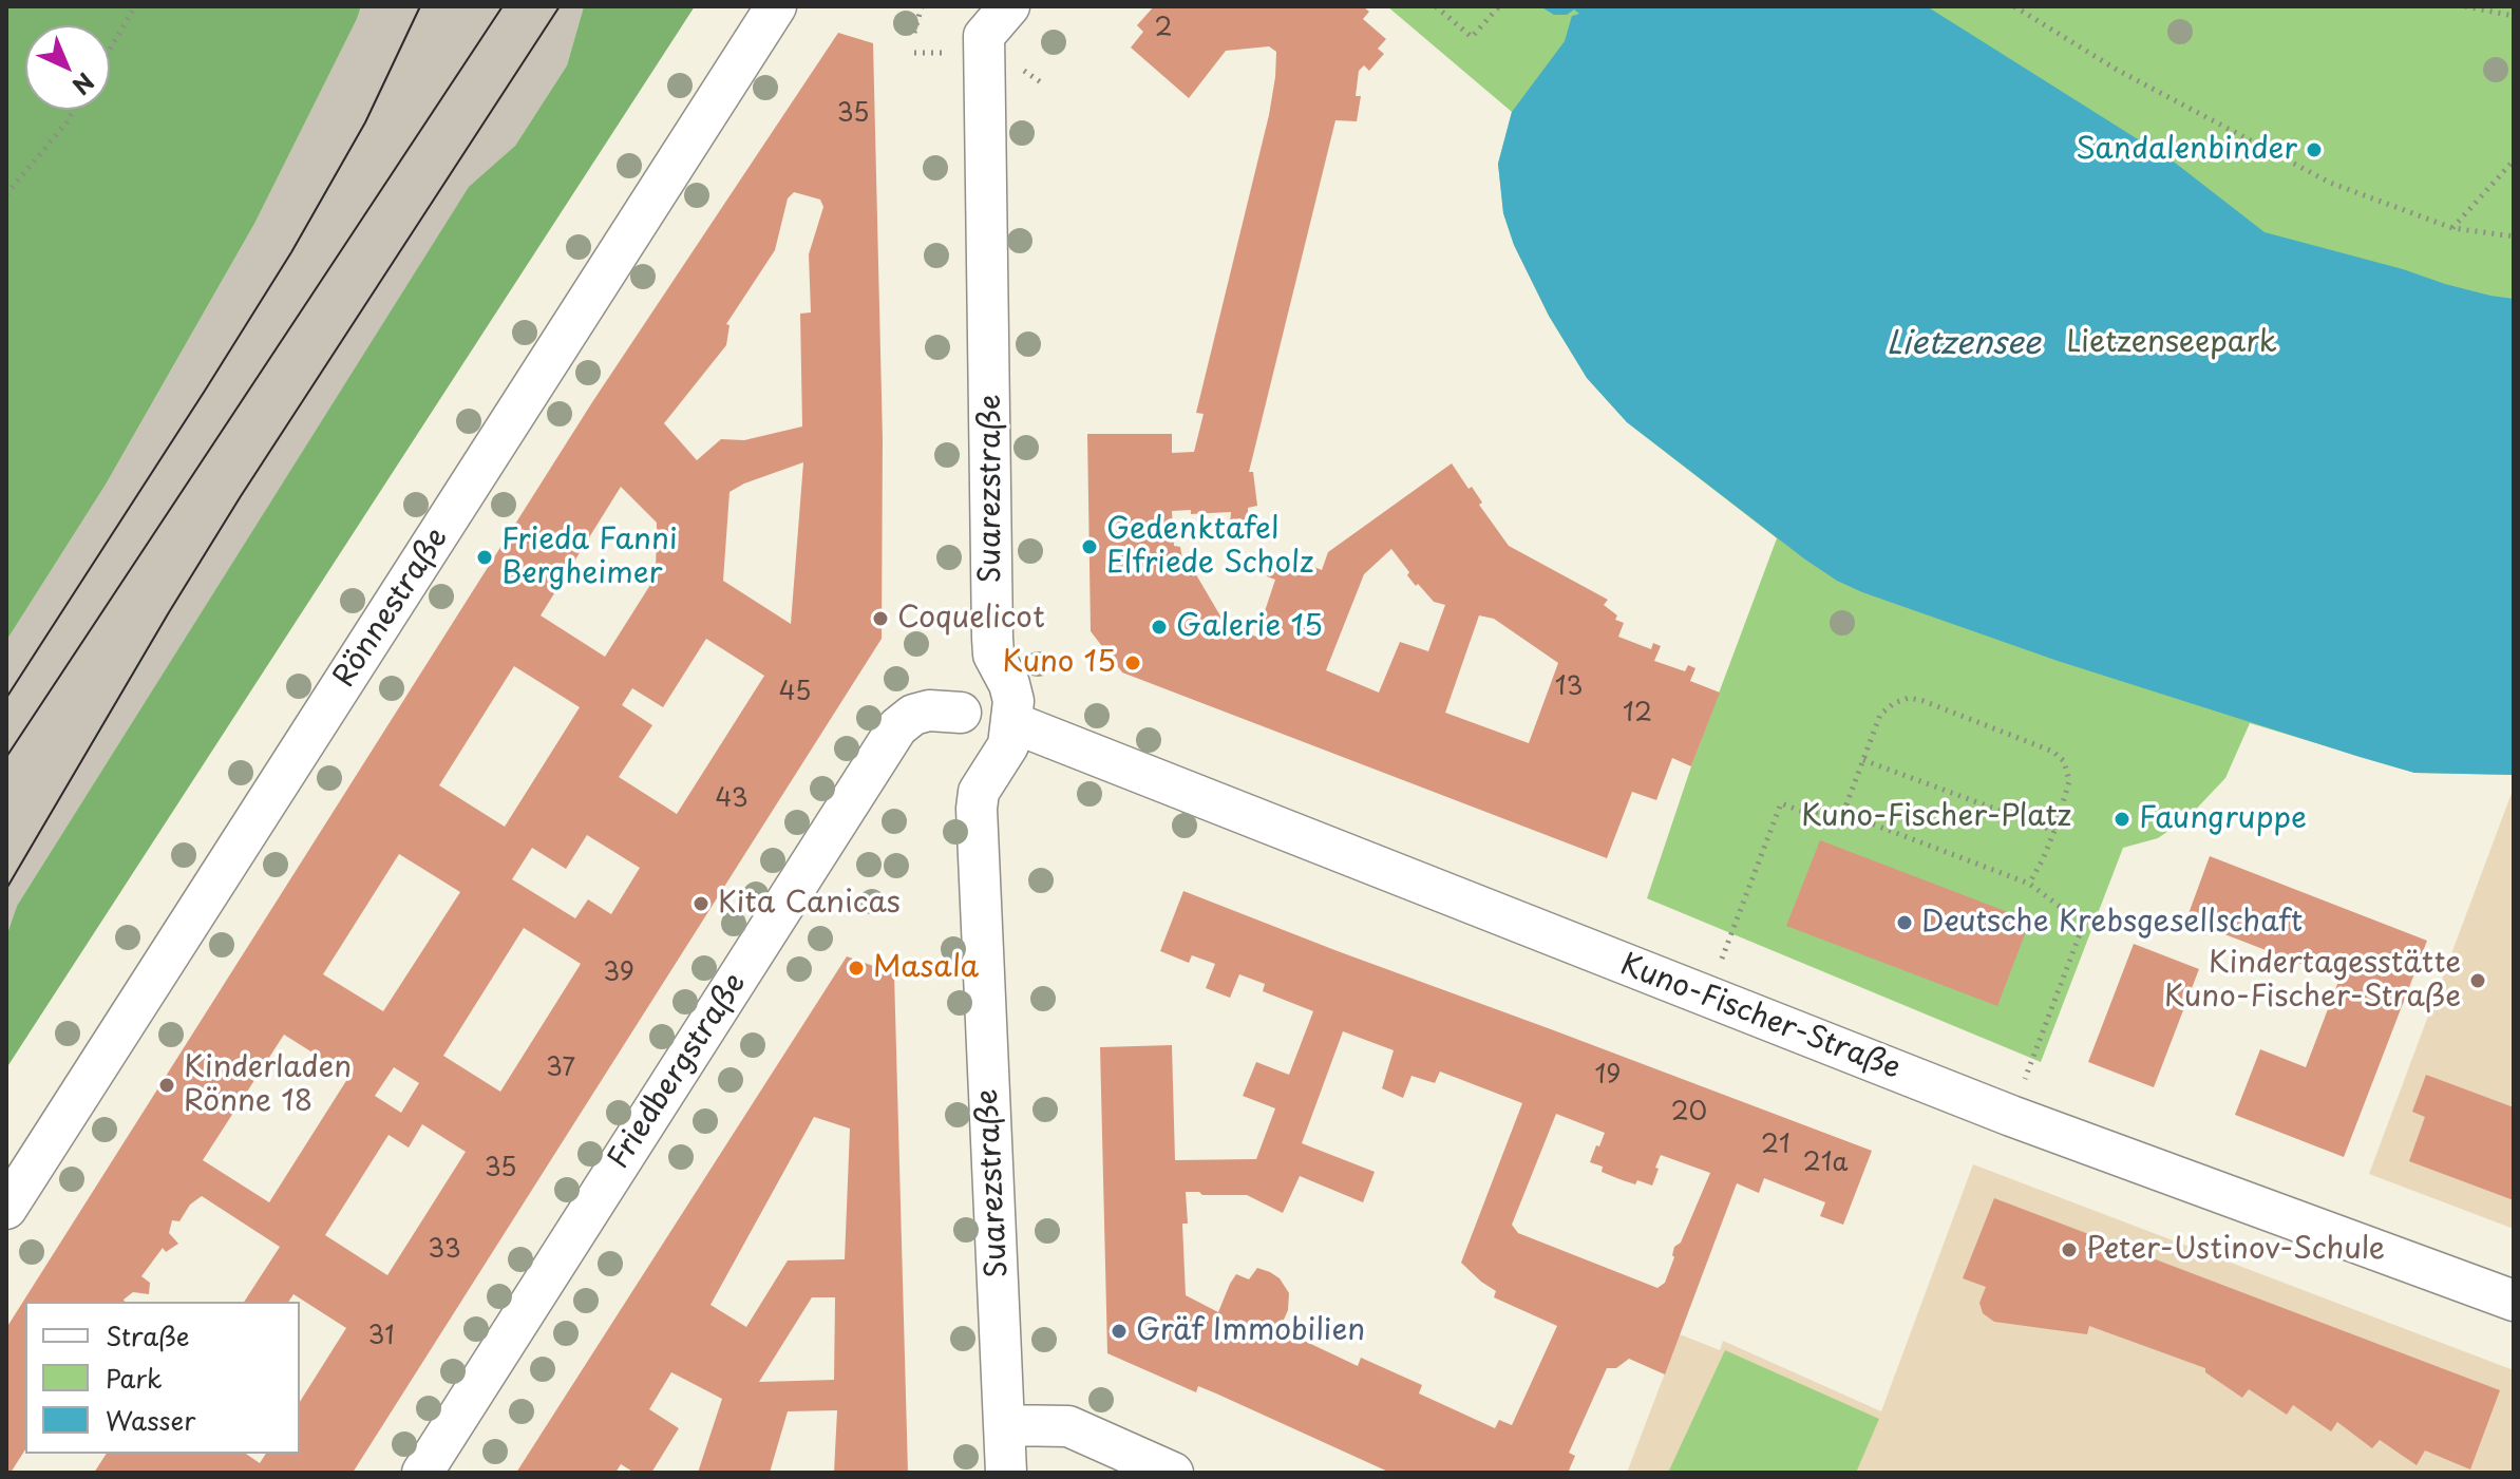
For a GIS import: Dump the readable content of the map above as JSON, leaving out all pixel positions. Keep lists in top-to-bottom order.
{
  "streets": {
    "street": [
      "Suarezstraße",
      "Rönnestraße",
      "Kuno-Fischer-Straße",
      "Friedbergstraße"
    ]
  },
  "crossings": [
    ["Suarezstraße", "Kuno-Fischer-Straße"]
  ],
  "water": ["Lietzensee"],
  "parks": ["Lietzenseepark", "Kuno-Fischer-Platz"],
  "places": [
    "Sandalenbinder",
    "Gedenktafel Elfriede Scholz",
    "Frieda Fanni Bergheimer",
    "Coquelicot",
    "Galerie 15",
    "Kuno 15",
    "Faungruppe",
    "Kita Canicas",
    "Deutsche Krebsgesellschaft",
    "Masala",
    "Kindertagesstätte Kuno-Fischer-Straße",
    "Kinderladen Rönne 18",
    "Peter-Ustinov-Schule",
    "Gräf Immobilien"
  ],
  "house_numbers": [
    "2",
    "35",
    "13",
    "45",
    "12",
    "43",
    "39",
    "37",
    "19",
    "20",
    "21",
    "21a",
    "35",
    "33",
    "31"
  ],
  "legend": ["Straße", "Park", "Wasser"],
  "north": "bottom right"
}
